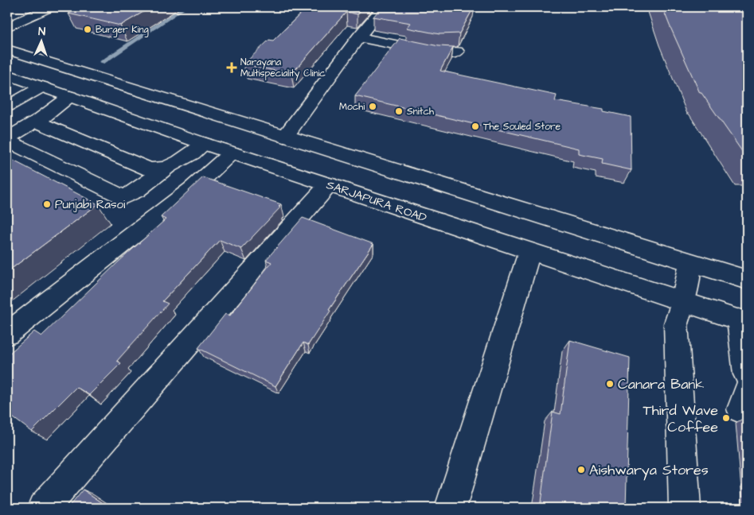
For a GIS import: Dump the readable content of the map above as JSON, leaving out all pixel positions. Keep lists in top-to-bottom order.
{
  "streets": {
    "main road": ["SARJAPURA ROAD"]
  },
  "places": {
    "other": [
      "Burger King",
      "Mochi",
      "Snitch",
      "The Souled Store",
      "Punjabi Rasoi",
      "Canara Bank",
      "Third Wave Coffee",
      "Aishwarya Stores"
    ],
    "health": ["Narayana Multispeciality Clinic"]
  },
  "north": "top"
}
